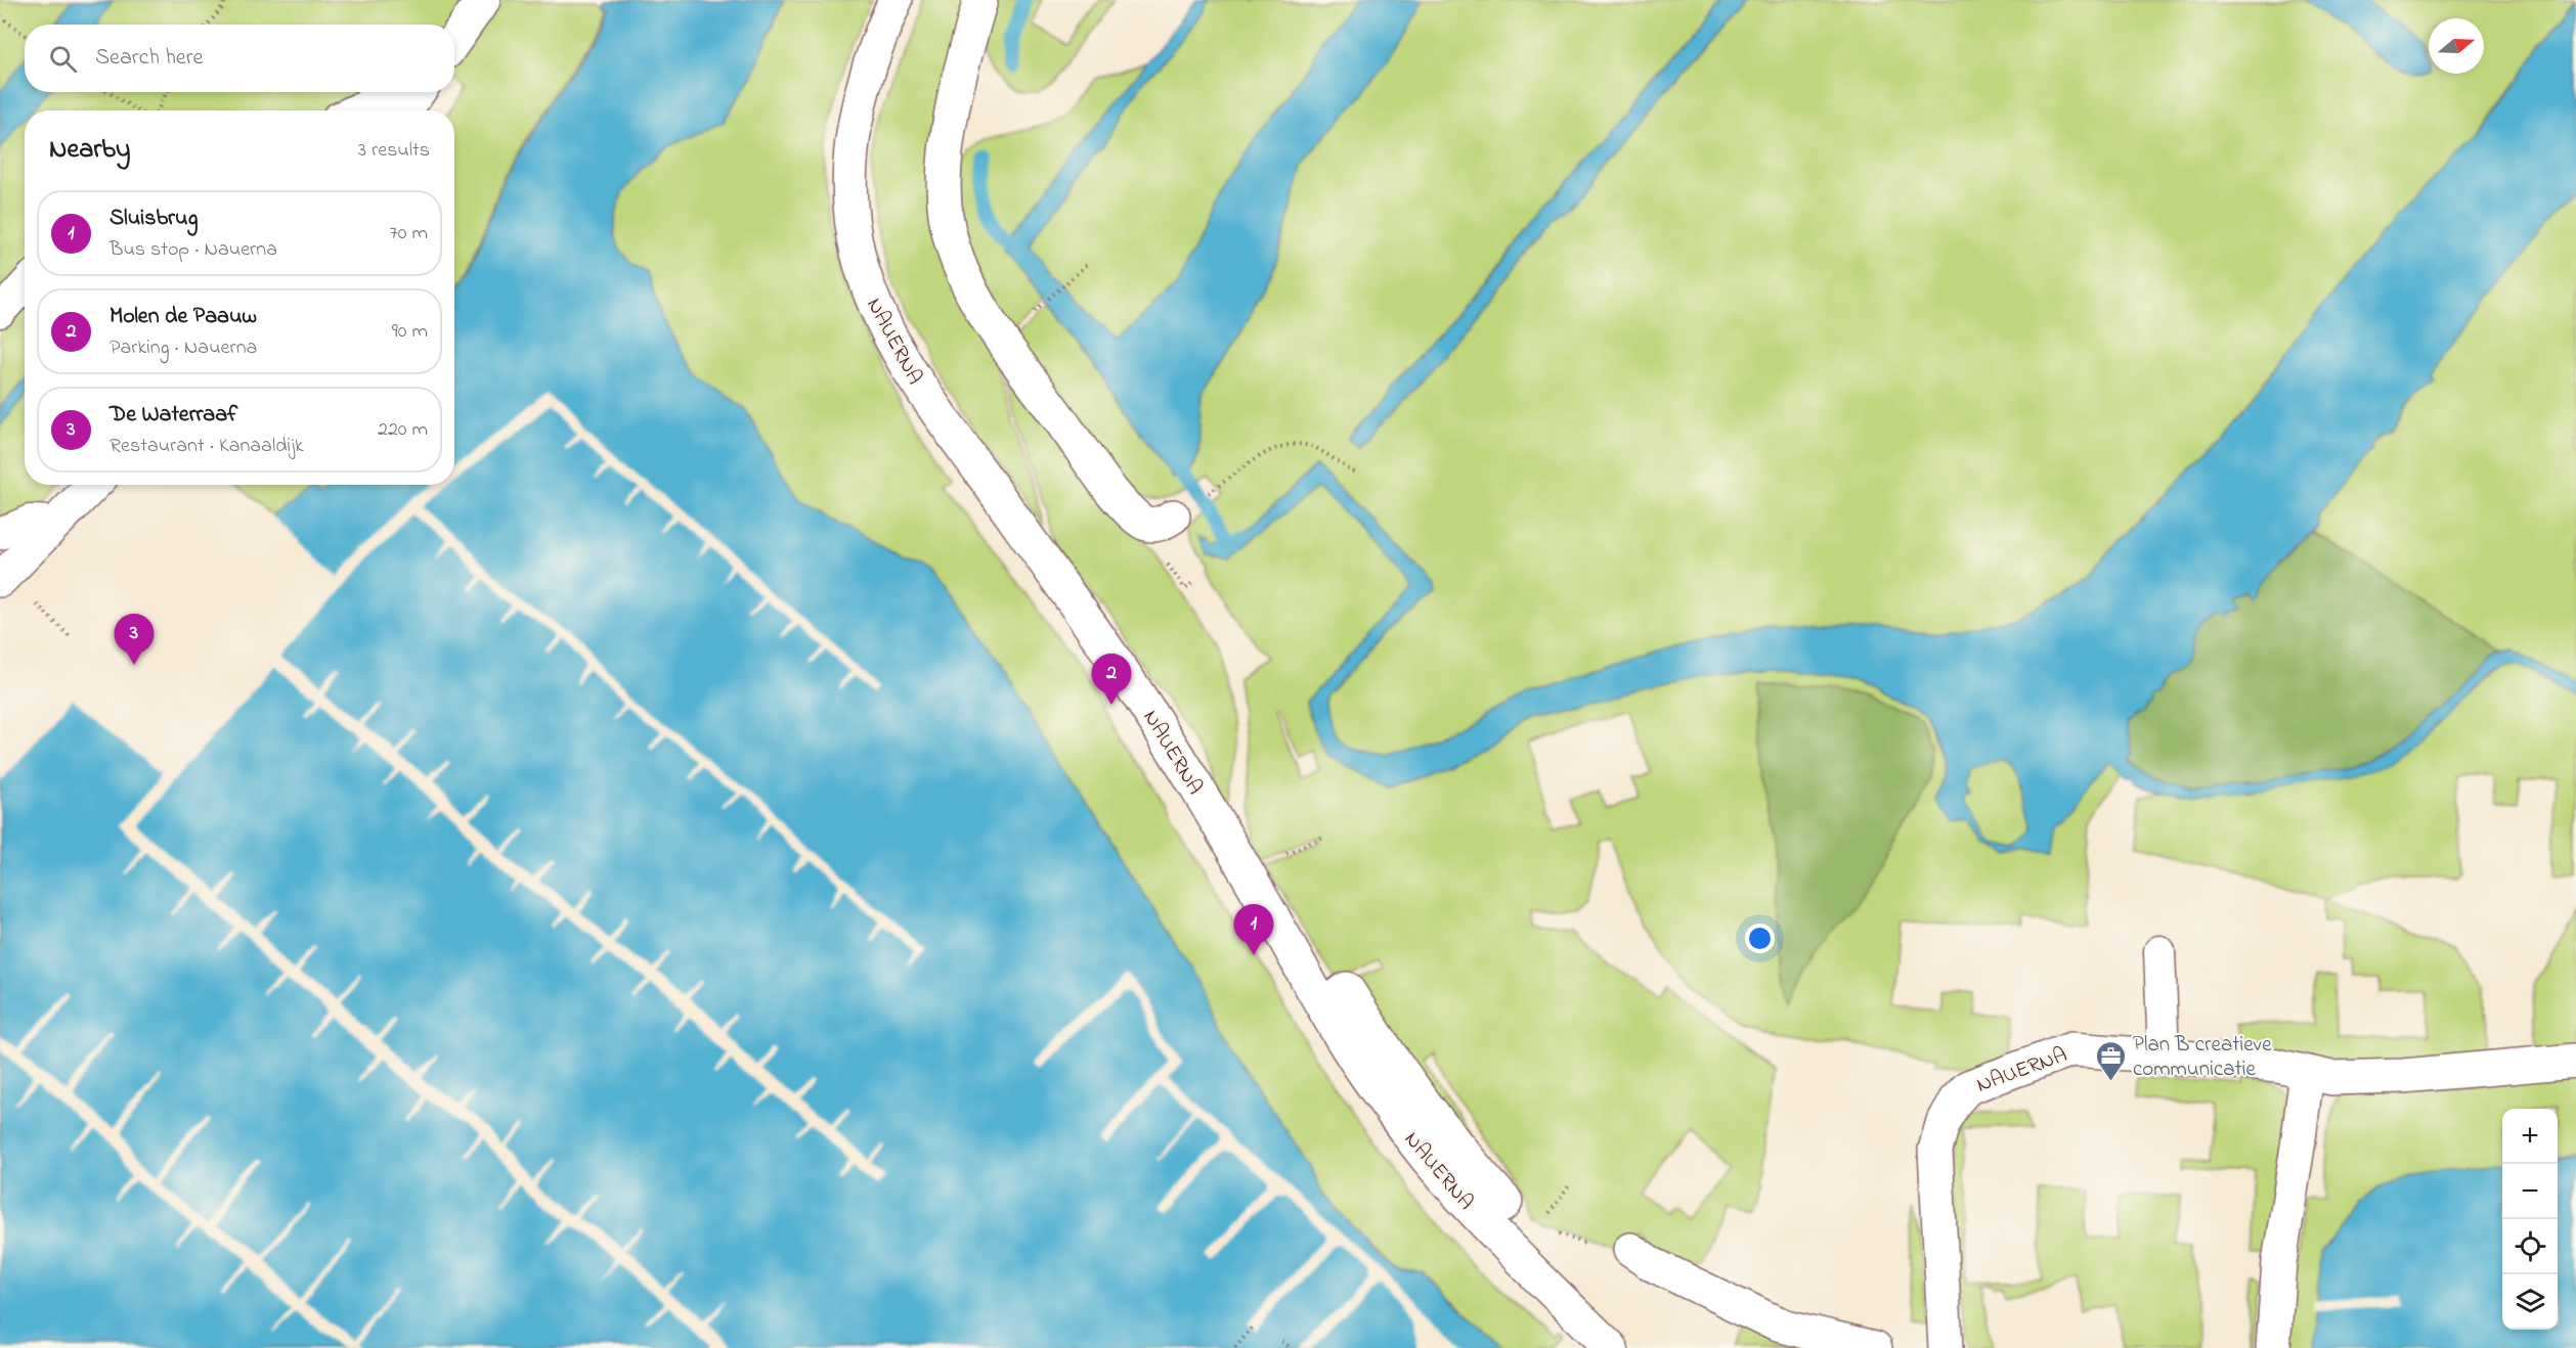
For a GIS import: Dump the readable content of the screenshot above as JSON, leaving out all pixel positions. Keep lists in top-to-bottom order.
{
  "streets": {
    "street": ["NAUERNA"]
  },
  "places": {
    "office": ["Plan B creatieve communicatie"]
  },
  "north": "right",
  "page": {
    "search": "Search here",
    "heading": ["Nearby", "3 results"],
    "list": [
      {
        "mark": "1",
        "name": "Sluisbrug",
        "note": "Bus stop · Nauerna",
        "value": "70 m"
      },
      {
        "mark": "2",
        "name": "Molen de Paauw",
        "note": "Parking · Nauerna",
        "value": "90 m"
      },
      {
        "mark": "3",
        "name": "De Waterraaf",
        "note": "Restaurant · Kanaaldijk",
        "value": "220 m"
      }
    ],
    "pins": ["3", "2", "1"],
    "map_buttons": ["+", "−"]
  }
}
